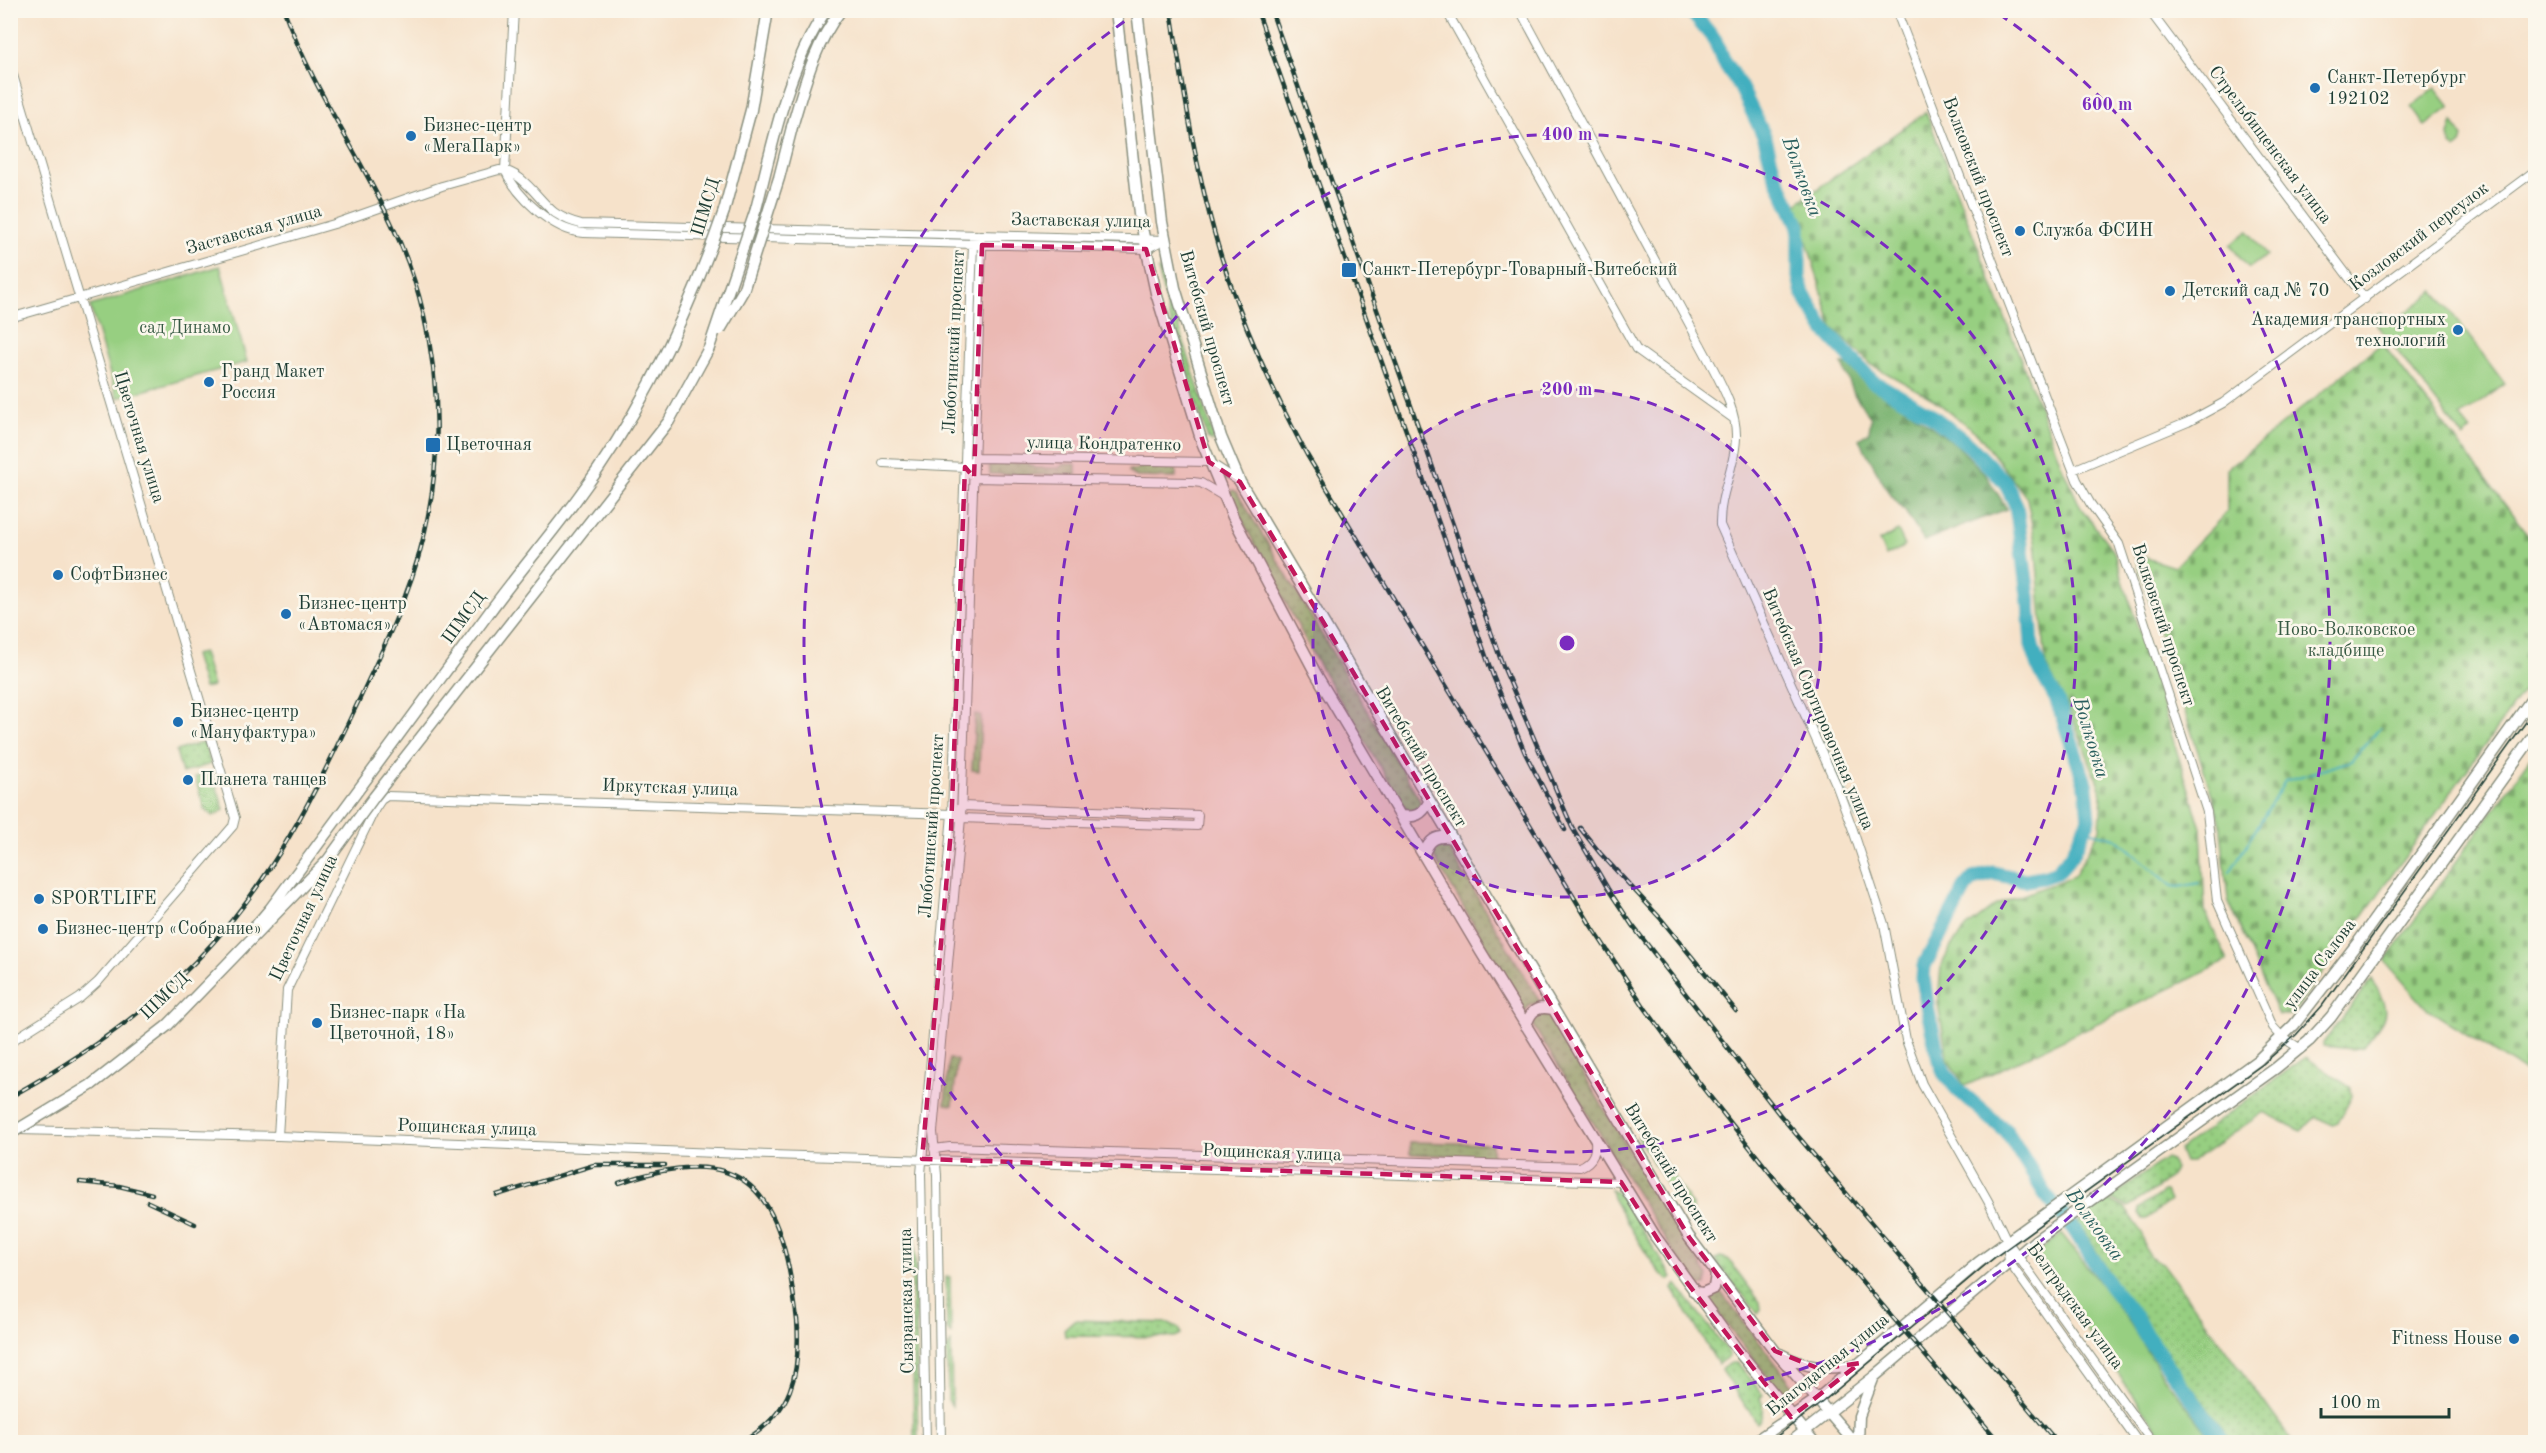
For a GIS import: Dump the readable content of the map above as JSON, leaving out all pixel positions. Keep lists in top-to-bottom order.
{
  "streets": {
    "main road": [
      "ШМСД",
      "Витебский проспект",
      "улица Салова",
      "Благодатная улица"
    ],
    "street": [
      "Стрельбищенская улица",
      "Волковский проспект",
      "Заставская улица",
      "Козловский переулок",
      "Люботинский проспект",
      "Цветочная улица",
      "улица Кондратенко",
      "Витебская Сортировочная улица",
      "Иркутская улица",
      "Рощинская улица",
      "Сызранская улица",
      "Белградская улица"
    ]
  },
  "crossings": [
    ["Стрельбищенская улица", "Козловский переулок"],
    ["Волковский проспект", "Козловский переулок"],
    ["Волковский проспект", "улица Салова"],
    ["ШМСД", "Рощинская улица"],
    ["Заставская улица", "Витебский проспект"],
    ["Заставская улица", "Люботинский проспект"],
    ["Заставская улица", "Цветочная улица"],
    ["Витебский проспект", "улица Кондратенко"],
    ["Витебский проспект", "Рощинская улица"],
    ["Витебский проспект", "Благодатная улица"],
    ["Люботинский проспект", "улица Кондратенко"],
    ["Люботинский проспект", "Иркутская улица"],
    ["Люботинский проспект", "Рощинская улица"],
    ["Люботинский проспект", "Сызранская улица"],
    ["Цветочная улица", "Иркутская улица"],
    ["Цветочная улица", "Рощинская улица"],
    ["Витебская Сортировочная улица", "улица Салова"],
    ["Витебская Сортировочная улица", "Белградская улица"],
    ["Витебская Сортировочная улица", "Благодатная улица"],
    ["улица Салова", "Белградская улица"],
    ["улица Салова", "Благодатная улица"],
    ["Рощинская улица", "Сызранская улица"],
    ["Белградская улица", "Благодатная улица"]
  ],
  "water": ["Волковка"],
  "parks": ["сад Динамо", "Ново-Волковское кладбище"],
  "places": {
    "other": [
      "Санкт-Петербург 192102",
      "Бизнес-центр «МегаПарк»",
      "Служба ФСИН",
      "Детский сад № 70",
      "Академия транспортных технологий",
      "Гранд Макет Россия",
      "СофтБизнес",
      "Бизнес-центр «Автомася»",
      "Бизнес-центр «Мануфактура»",
      "Планета танцев",
      "SPORTLIFE",
      "Бизнес-центр «Собрание»",
      "Бизнес-парк «На Цветочной, 18»",
      "Fitness House"
    ],
    "transit": ["Санкт-Петербург-Товарный-Витебский", "Цветочная"]
  },
  "scale_bar": "100 m",
  "rings": ["600 m", "400 m", "200 m"]
}
